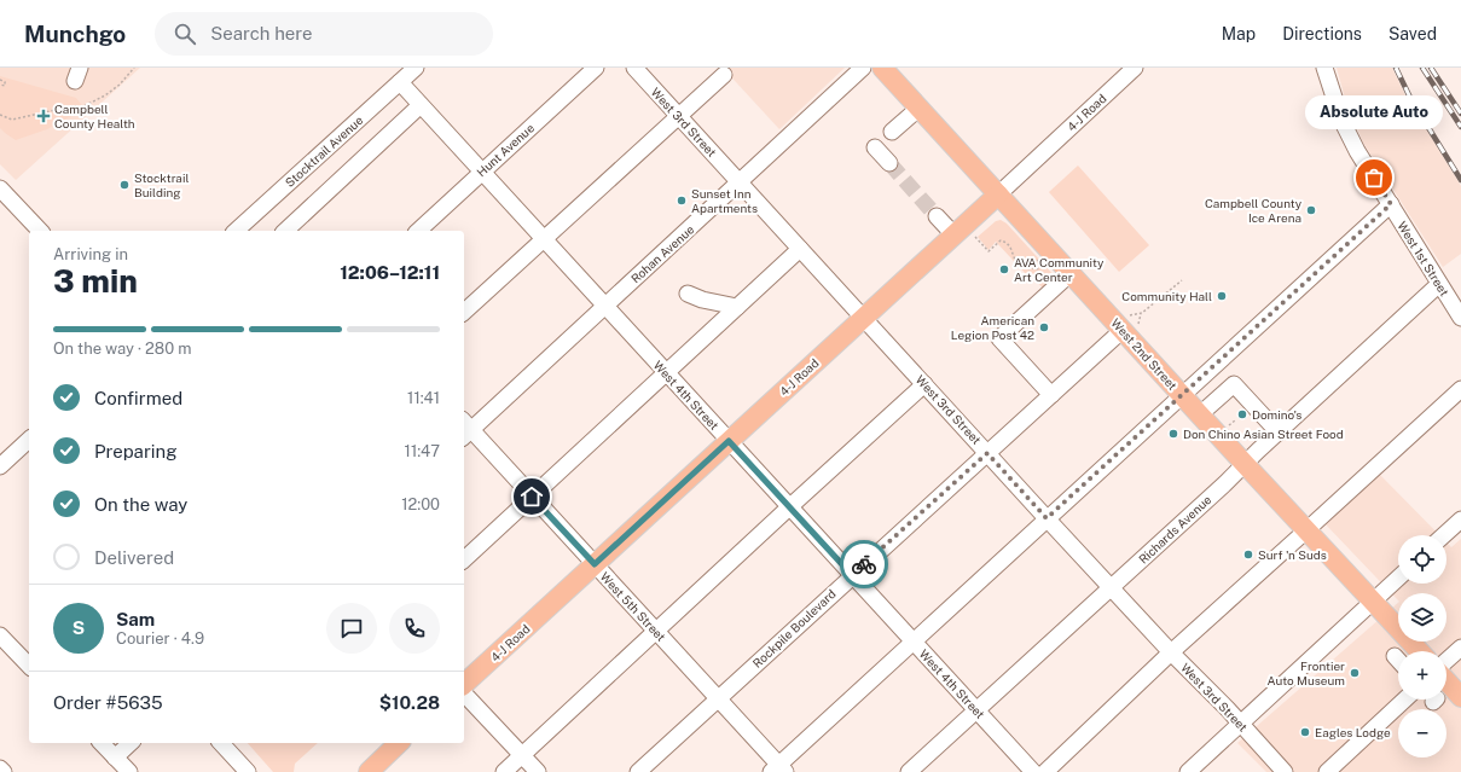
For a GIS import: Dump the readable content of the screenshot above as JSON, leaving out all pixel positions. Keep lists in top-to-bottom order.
{
  "streets": {
    "main road": ["4-J Road", "West 2nd Street"],
    "street": [
      "West 3rd Street",
      "Hunt Avenue",
      "Stocktrail Avenue",
      "Rohan Avenue",
      "West 1st Street",
      "West 4th Street",
      "Richards Avenue",
      "West 5th Street",
      "Rockpile Boulevard"
    ]
  },
  "crossings": [
    ["4-J Road", "West 3rd Street"],
    ["4-J Road", "West 2nd Street"],
    ["4-J Road", "West 4th Street"],
    ["4-J Road", "West 5th Street"],
    ["West 3rd Street", "Rohan Avenue"],
    ["West 3rd Street", "Richards Avenue"],
    ["West 3rd Street", "Rockpile Boulevard"],
    ["Hunt Avenue", "West 4th Street"],
    ["Stocktrail Avenue", "West 4th Street"],
    ["Rohan Avenue", "West 4th Street"],
    ["Rohan Avenue", "West 5th Street"],
    ["West 1st Street", "Richards Avenue"],
    ["West 2nd Street", "Richards Avenue"],
    ["West 2nd Street", "Rockpile Boulevard"],
    ["West 4th Street", "Richards Avenue"],
    ["West 4th Street", "Rockpile Boulevard"],
    ["West 5th Street", "Rockpile Boulevard"]
  ],
  "places": {
    "health": ["Campbell County Health"],
    "other": [
      "Absolute Auto",
      "Stocktrail Building",
      "Sunset Inn Apartments",
      "Campbell County Ice Arena",
      "AVA Community Art Center",
      "Community Hall",
      "American Legion Post 42",
      "Domino's",
      "Don Chino Asian Street Food",
      "Surf 'n Suds",
      "Frontier Auto Museum",
      "Eagles Lodge"
    ]
  },
  "page": {
    "header": "Munchgo",
    "search": "Search here",
    "nav": ["Map", "Directions", "Saved"],
    "bubble": "Absolute Auto",
    "heading": ["3 min", "Arriving in", "12:06–12:11"],
    "panel": [
      "Sam",
      "Courier · 4.9",
      "Order #5635",
      "$10.28"
    ],
    "bar": "On the way · 280 m",
    "list": [
      ["Confirmed", "11:41"],
      ["Preparing", "11:47"],
      ["On the way", "12:00"],
      "Delivered"
    ],
    "map_buttons": ["+", "−"],
    "round": "S"
  }
}
